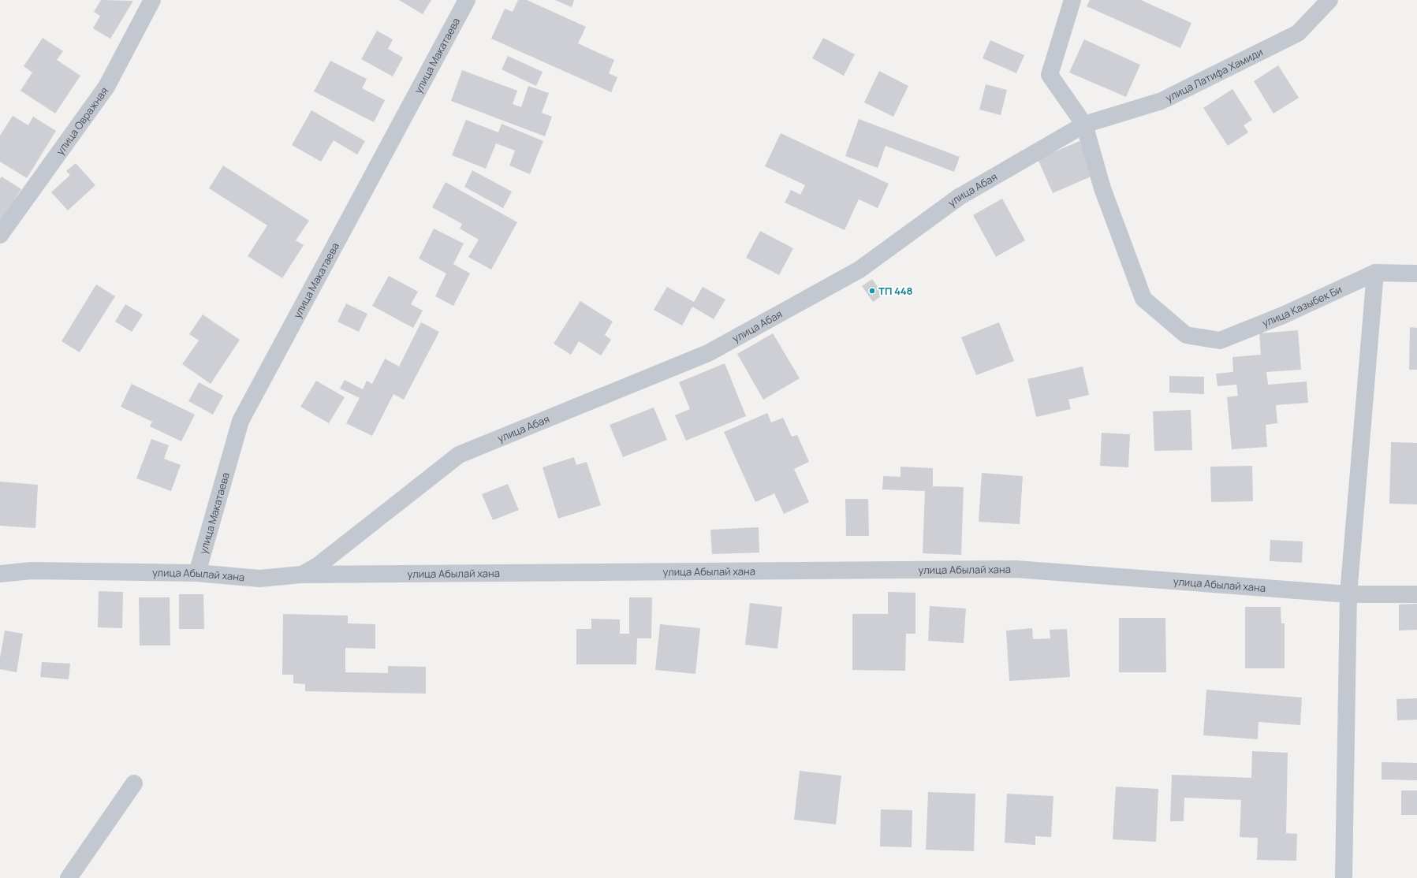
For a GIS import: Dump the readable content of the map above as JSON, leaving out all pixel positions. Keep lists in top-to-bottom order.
{
  "streets": {
    "street": [
      "улица Макатаева",
      "улица Латифа Хамиди",
      "улица Овражная",
      "улица Абая",
      "улица Казыбек Би",
      "улица Абылай хана"
    ]
  },
  "crossings": [
    ["улица Макатаева", "улица Абылай хана"],
    ["улица Латифа Хамиди", "улица Абая"],
    ["улица Латифа Хамиди", "улица Казыбек Би"],
    ["улица Абая", "улица Казыбек Би"],
    ["улица Абая", "улица Абылай хана"]
  ],
  "places": ["ТП 448"]
}
